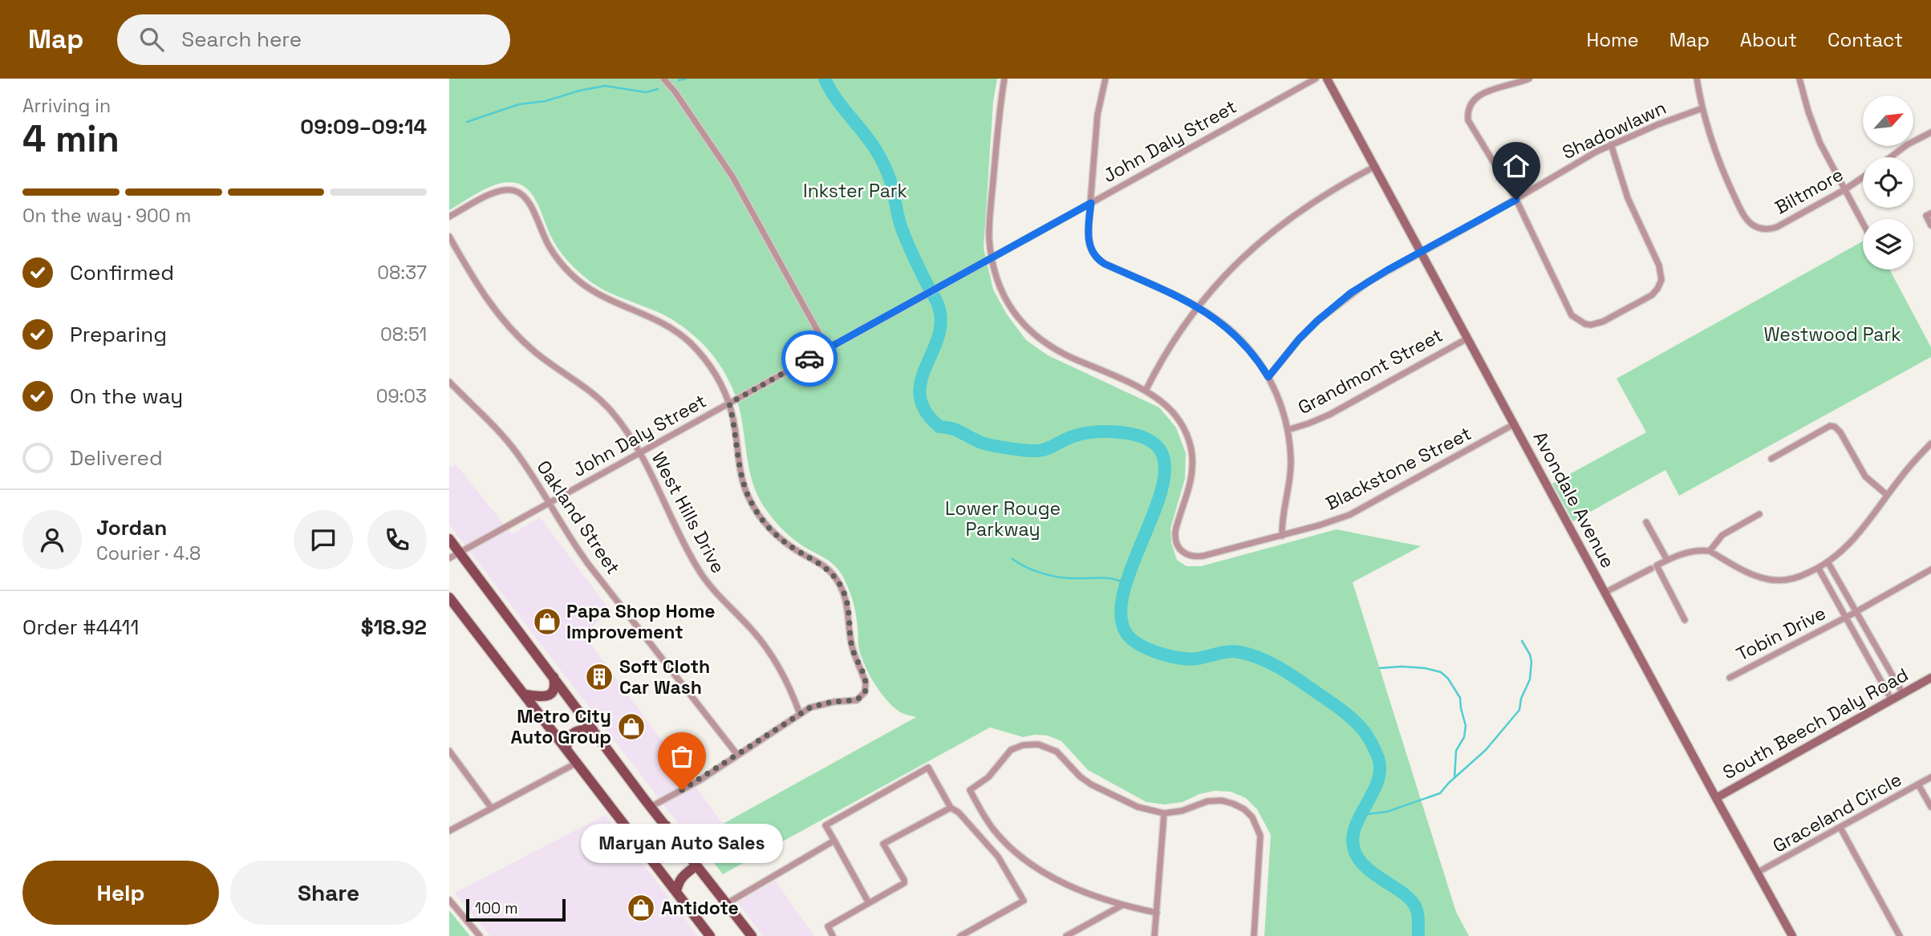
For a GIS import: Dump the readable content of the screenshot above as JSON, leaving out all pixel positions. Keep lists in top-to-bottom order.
{
  "streets": {
    "street": [
      "Shadowlawn",
      "John Daly Street",
      "Biltmore",
      "Grandmont Street",
      "Blackstone Street",
      "Avondale Avenue",
      "West Hills Drive",
      "Oakland Street",
      "Tobin Drive",
      "South Beech Daly Road",
      "Graceland Circle"
    ]
  },
  "crossings": [
    ["Shadowlawn", "Biltmore"],
    ["Shadowlawn", "Avondale Avenue"],
    ["John Daly Street", "West Hills Drive"],
    ["John Daly Street", "Oakland Street"],
    ["Grandmont Street", "Avondale Avenue"],
    ["Blackstone Street", "Avondale Avenue"],
    ["Avondale Avenue", "South Beech Daly Road"],
    ["Avondale Avenue", "Graceland Circle"],
    ["Tobin Drive", "South Beech Daly Road"]
  ],
  "parks": ["Inkster Park", "Westwood Park", "Lower Rouge Parkway"],
  "places": {
    "shop": ["Papa Shop Home Improvement", "Metro City Auto Group", "Antidote"],
    "building": ["Soft Cloth Car Wash"],
    "other": ["Maryan Auto Sales"]
  },
  "scale_bar": "100 m",
  "north": "top right",
  "page": {
    "header": "Map",
    "search": "Search here",
    "nav": [
      "Home",
      "Map",
      "About",
      "Contact"
    ],
    "heading": ["4 min", "Arriving in", "09:09–09:14"],
    "panel": [
      "Jordan",
      "Courier · 4.8",
      "Order #4411",
      "$18.92"
    ],
    "bar": "On the way · 900 m",
    "list": [
      ["Confirmed", "08:37"],
      ["Preparing", "08:51"],
      ["On the way", "09:03"],
      "Delivered"
    ],
    "bubble": "Maryan Auto Sales",
    "buttons": ["Help", "Share"],
    "scale": "100 m"
  }
}
